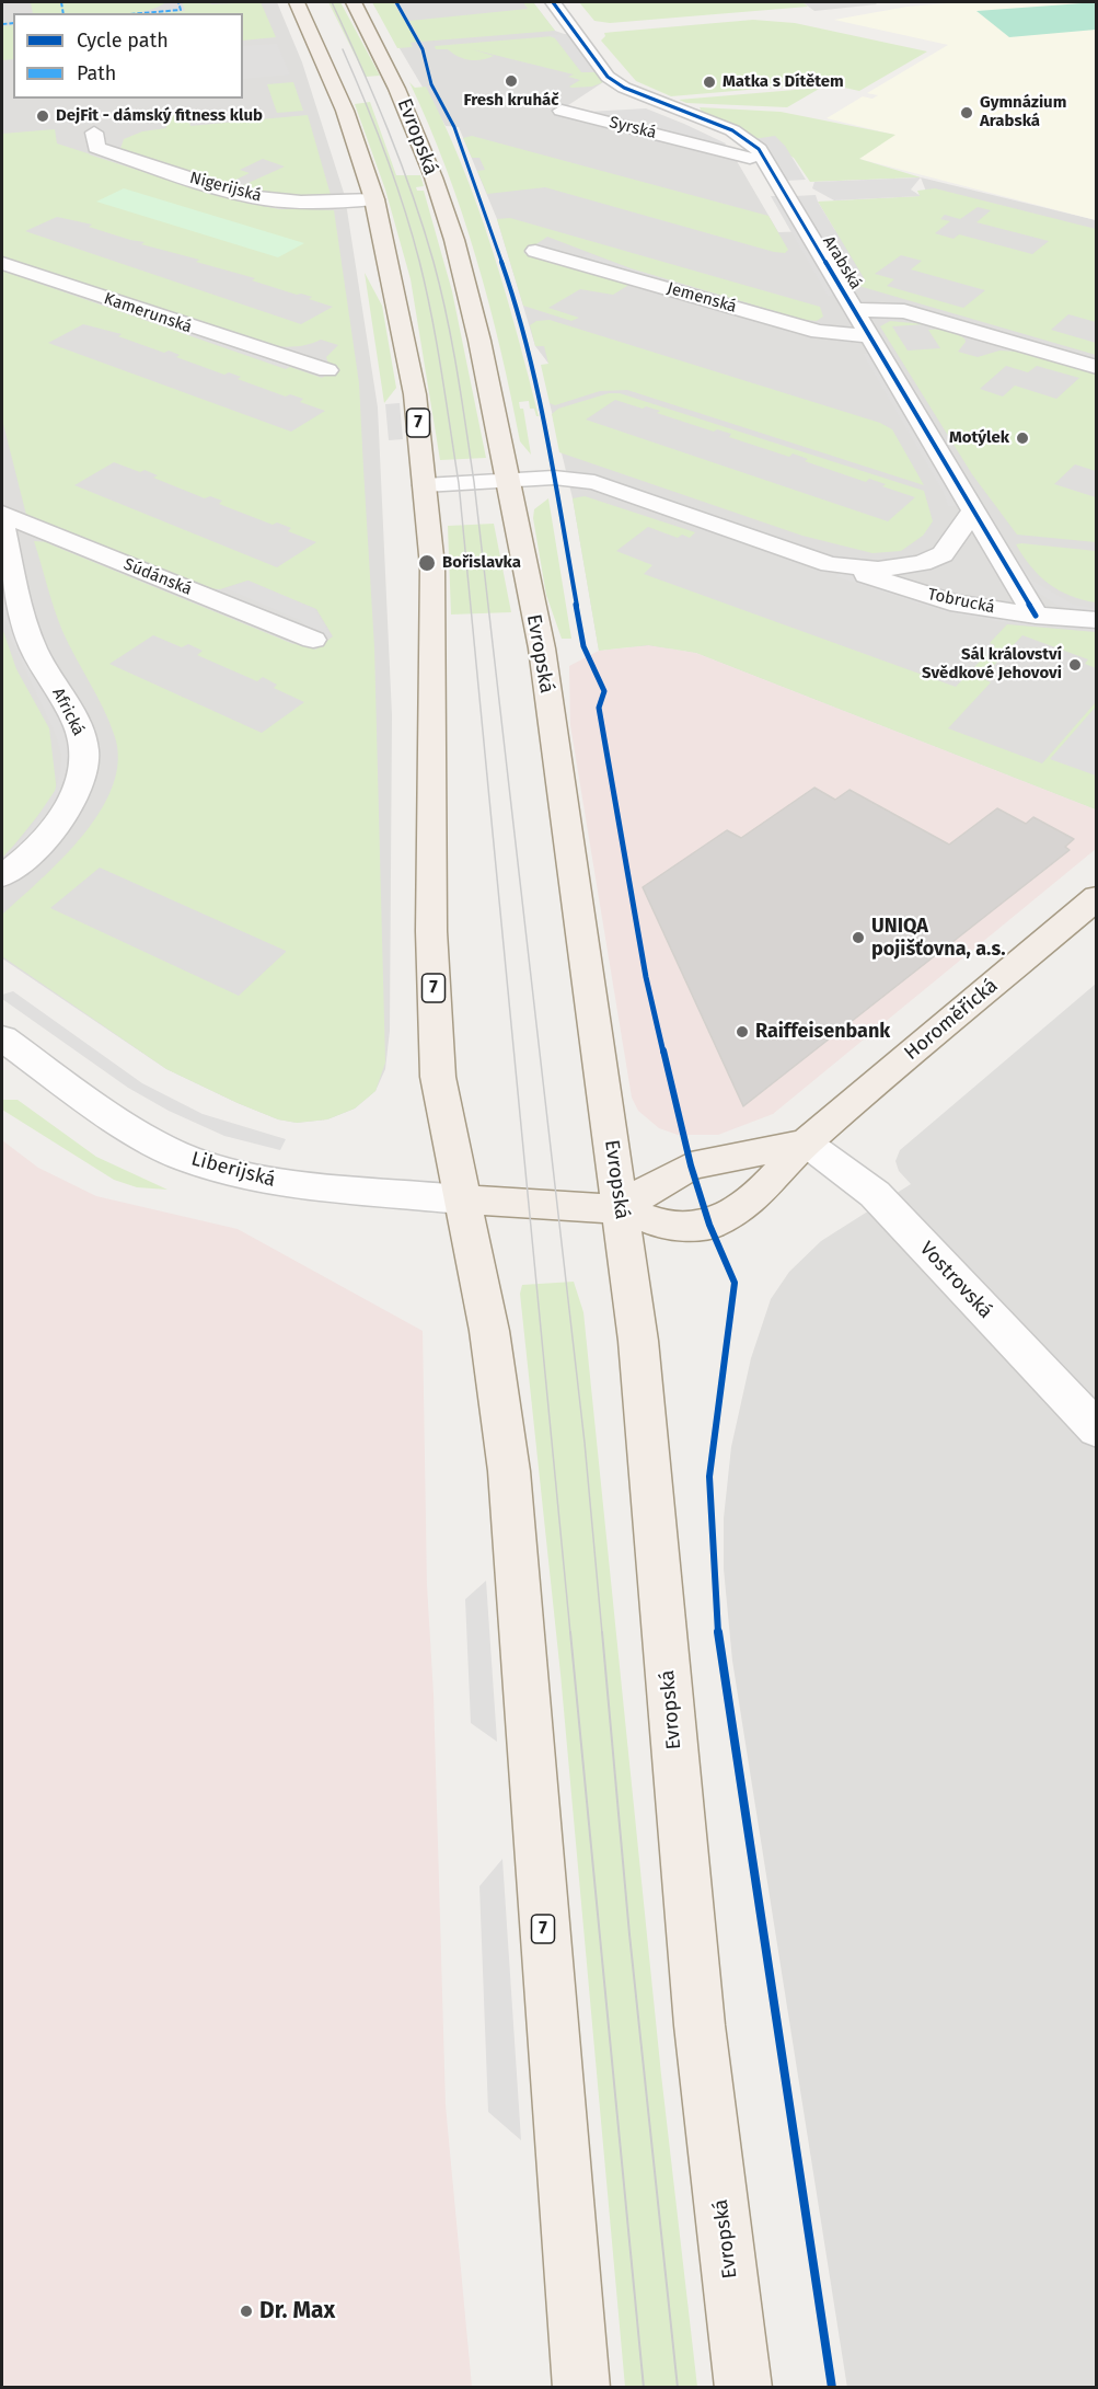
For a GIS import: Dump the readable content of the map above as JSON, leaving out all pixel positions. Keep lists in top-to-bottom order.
{
  "streets": {
    "main road": ["Evropská", "7", "Horoměřická"],
    "street": [
      "Syrská",
      "Nigerijská",
      "Arabská",
      "Jemenská",
      "Kamerunská",
      "Súdánská",
      "Tobrucká",
      "Africká",
      "Liberijská",
      "Vostrovská"
    ]
  },
  "crossings": [
    ["Syrská", "Arabská"],
    ["Evropská", "Horoměřická"],
    ["Nigerijská", "7"],
    ["Arabská", "Jemenská"],
    ["Arabská", "Tobrucká"],
    ["7", "Liberijská"],
    ["Horoměřická", "Vostrovská"]
  ],
  "places": [
    "Fresh kruháč",
    "Matka s Dítětem",
    "Gymnázium Arabská",
    "DejFit - dámský fitness klub",
    "Motýlek",
    "Bořislavka",
    "Sál království Svědkové Jehovovi",
    "UNIQA pojišťovna, a.s.",
    "Raiffeisenbank",
    "Dr. Max"
  ],
  "legend": ["Cycle path", "Path"]
}
